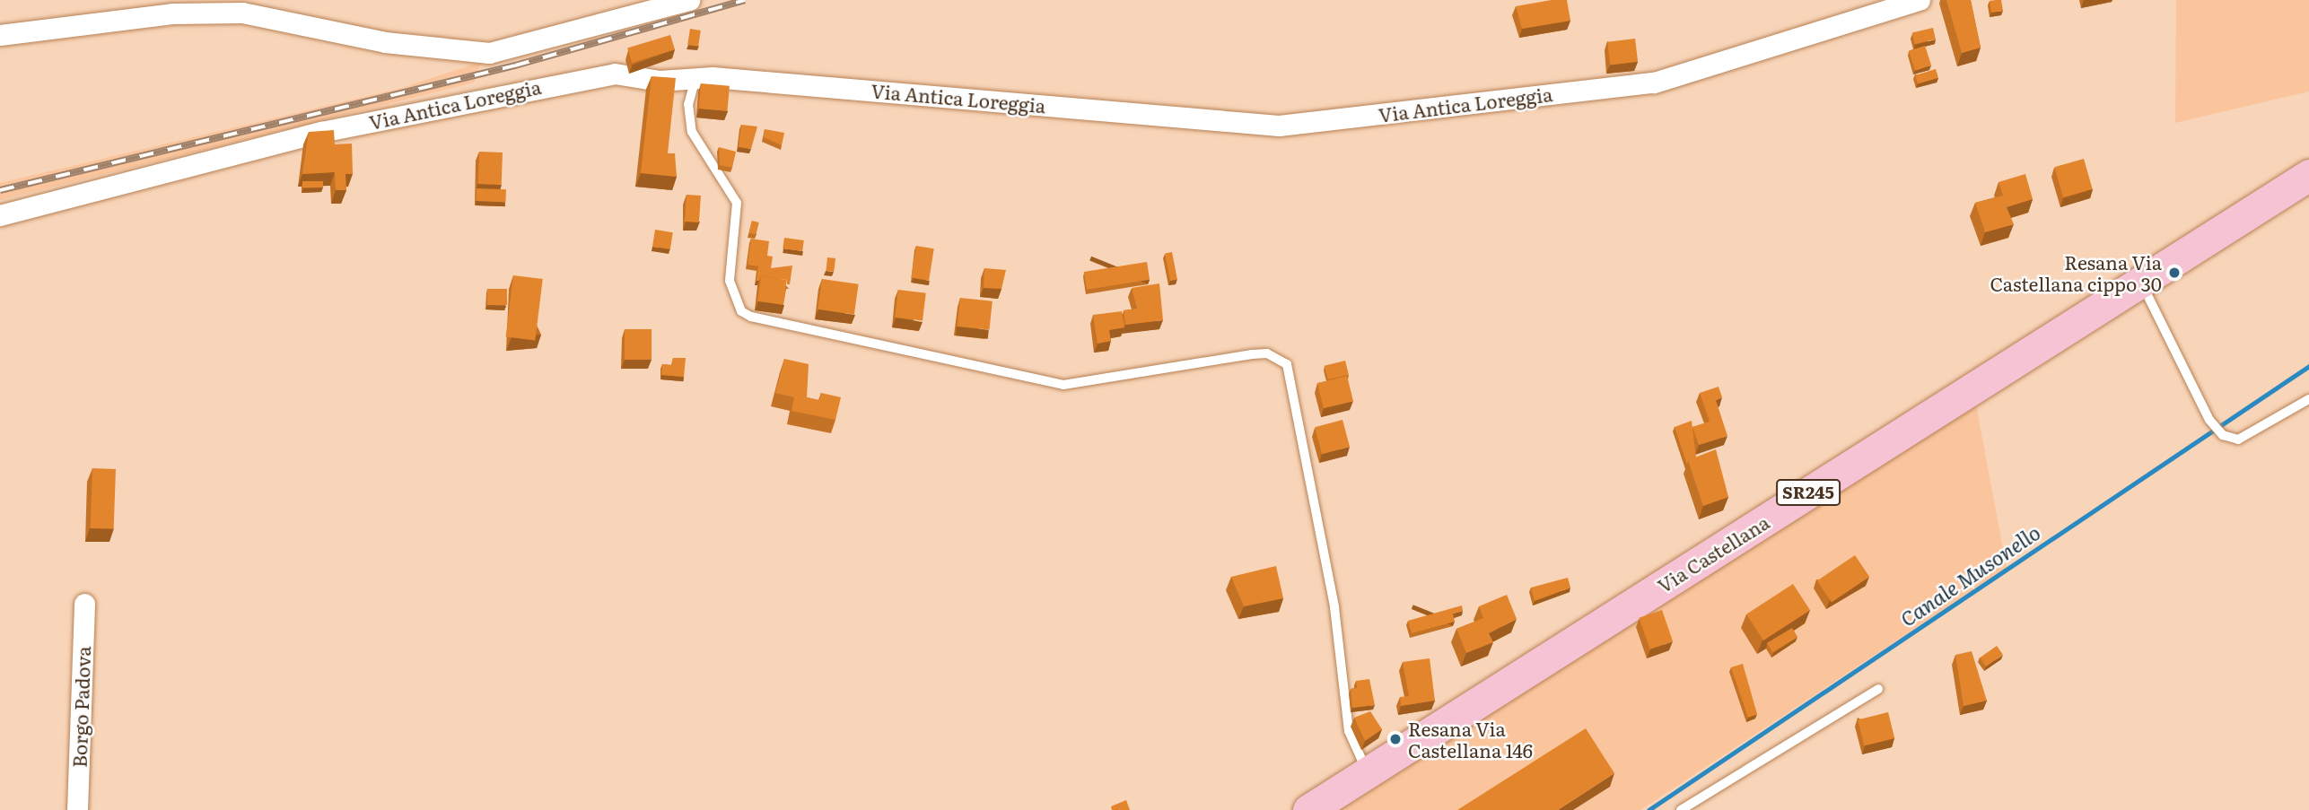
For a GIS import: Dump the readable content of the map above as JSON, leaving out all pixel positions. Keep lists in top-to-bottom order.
{
  "streets": {
    "main road": ["SR245", "Via Castellana"],
    "street": ["Via Antica Loreggia", "Borgo Padova"]
  },
  "water": ["Canale Musonello"],
  "places": ["Resana Via Castellana cippo 30", "Resana Via Castellana 146"]
}
